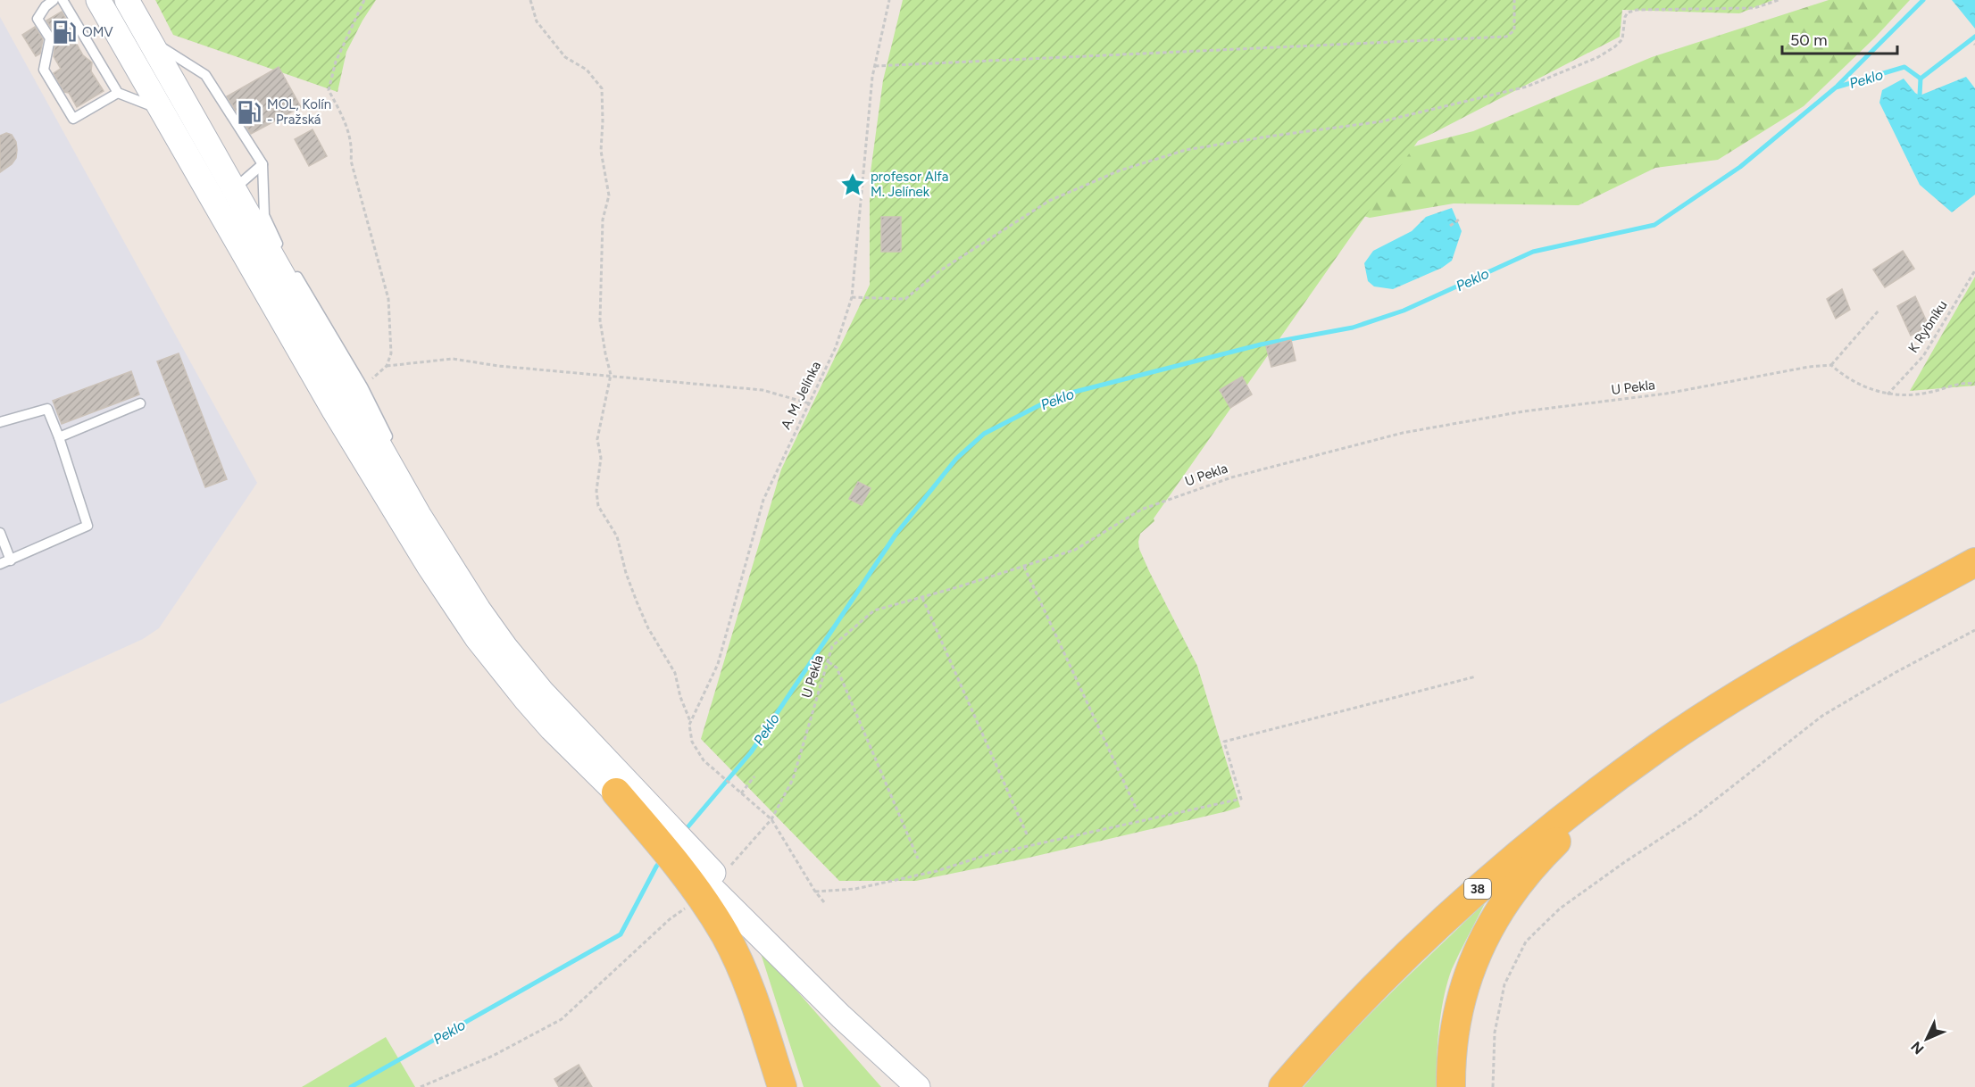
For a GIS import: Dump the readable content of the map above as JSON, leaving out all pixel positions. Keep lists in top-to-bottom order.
{
  "streets": {
    "main road": ["38"],
    "path": ["K Rybníku", "U Pekla", "A. M. Jelínka"]
  },
  "water": ["Peklo"],
  "places": {
    "fuel station": ["OMV", "MOL, Kolín - Pražská"],
    "place": ["profesor Alfa M. Jelínek"]
  },
  "scale_bar": "50 m",
  "north": "bottom left"
}
